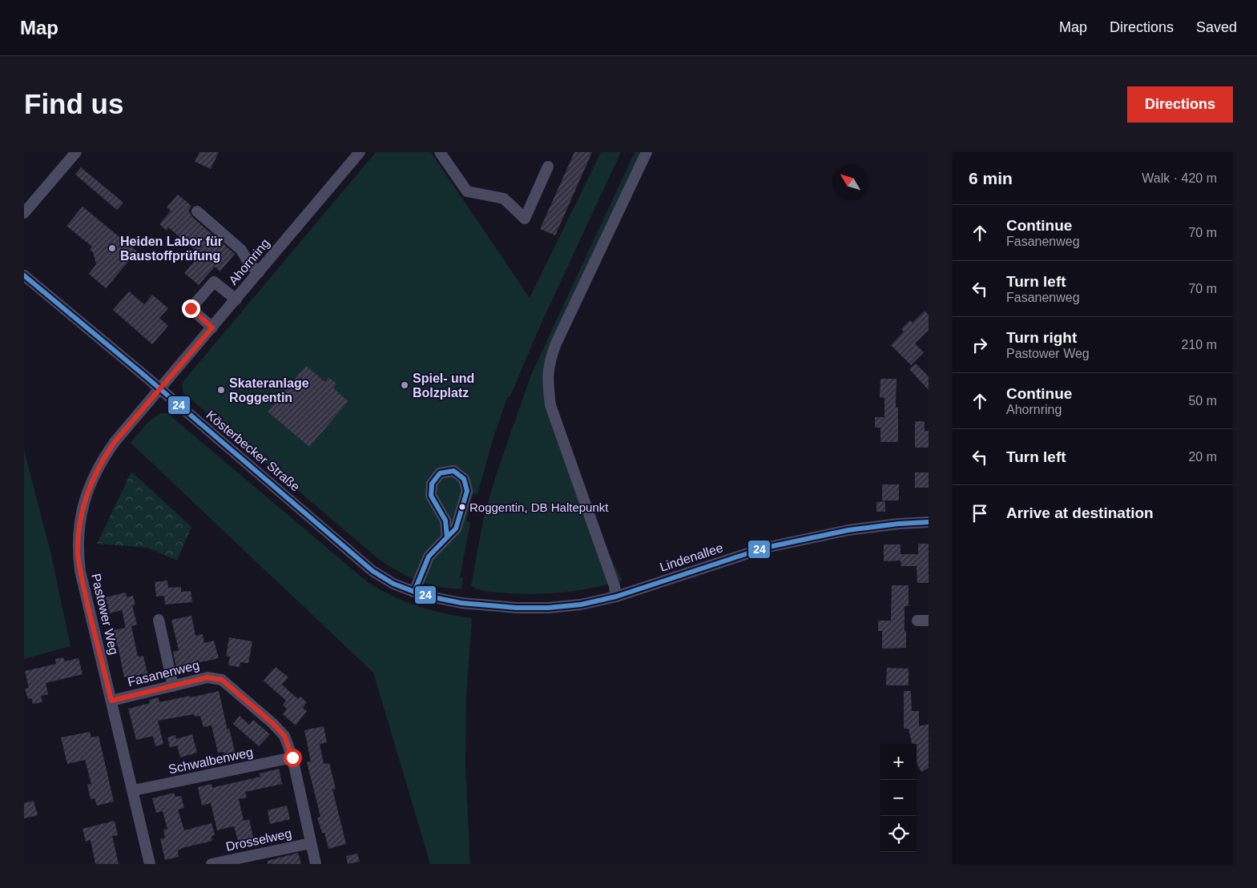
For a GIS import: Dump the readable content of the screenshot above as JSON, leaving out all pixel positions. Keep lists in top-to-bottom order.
{
  "streets": {
    "street": [
      "Ahornring",
      "Kösterbecker Straße",
      "Lindenallee",
      "Pastower Weg",
      "Fasanenweg",
      "Schwalbenweg",
      "Drosselweg"
    ]
  },
  "crossings": [
    ["Ahornring", "Kösterbecker Straße"],
    ["Ahornring", "Pastower Weg"],
    ["Kösterbecker Straße", "Lindenallee"],
    ["Kösterbecker Straße", "Pastower Weg"],
    ["Pastower Weg", "Fasanenweg"],
    ["Pastower Weg", "Schwalbenweg"],
    ["Fasanenweg", "Schwalbenweg"],
    ["Fasanenweg", "Drosselweg"]
  ],
  "places": [
    "Heiden Labor für Baustoffprüfung",
    "Spiel- und Bolzplatz",
    "Skateranlage Roggentin",
    "Roggentin, DB Haltepunkt"
  ],
  "lines": ["transit line 24"],
  "north": "top left",
  "page": {
    "header": "Map",
    "nav": ["Map", "Directions", "Saved"],
    "buttons": "Directions",
    "title": "Find us",
    "heading": ["6 min", "Walk · 420 m"],
    "list": [
      ["Continue", "Fasanenweg", "70 m"],
      ["Turn left", "Fasanenweg", "70 m"],
      ["Turn right", "Pastower Weg", "210 m"],
      ["Continue", "Ahornring", "50 m"],
      ["Turn left", "20 m"],
      "Arrive at destination"
    ],
    "map_buttons": ["+", "−"]
  }
}
